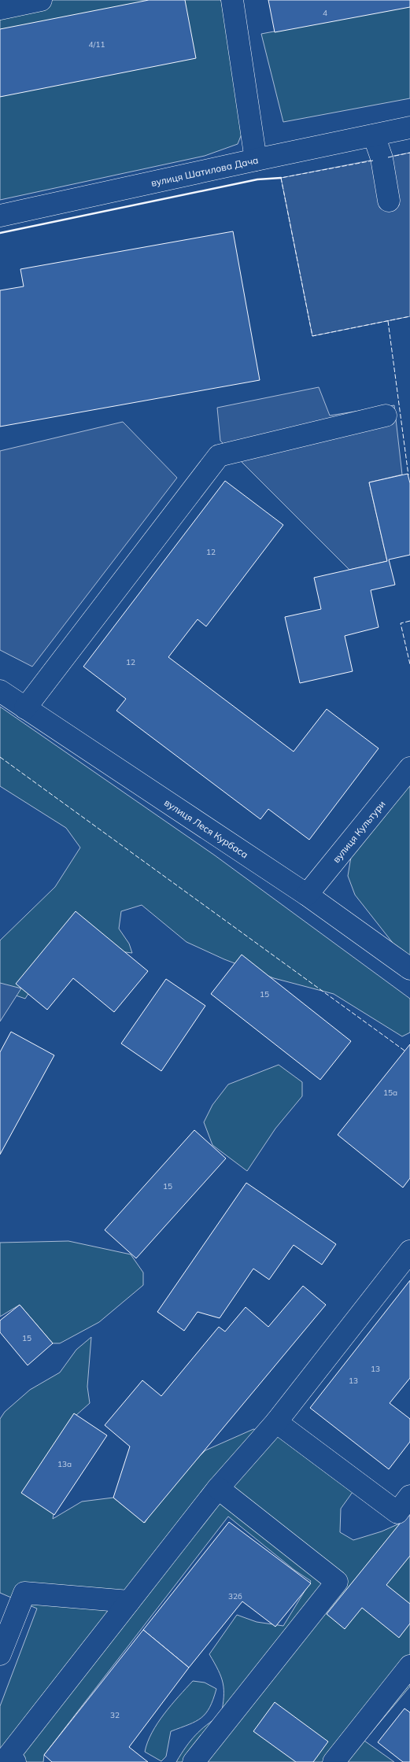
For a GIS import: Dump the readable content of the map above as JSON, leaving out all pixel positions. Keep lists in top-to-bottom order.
{
  "streets": {
    "street": ["вулиця Шатилова Дача", "вулиця Леся Курбаса", "вулиця Культури"]
  },
  "crossings": [
    ["вулиця Леся Курбаса", "вулиця Культури"]
  ],
  "house_numbers": [
    "4",
    "4/11",
    "12",
    "12",
    "15",
    "15а",
    "15",
    "15",
    "13",
    "13",
    "13а",
    "32б",
    "32"
  ]
}
